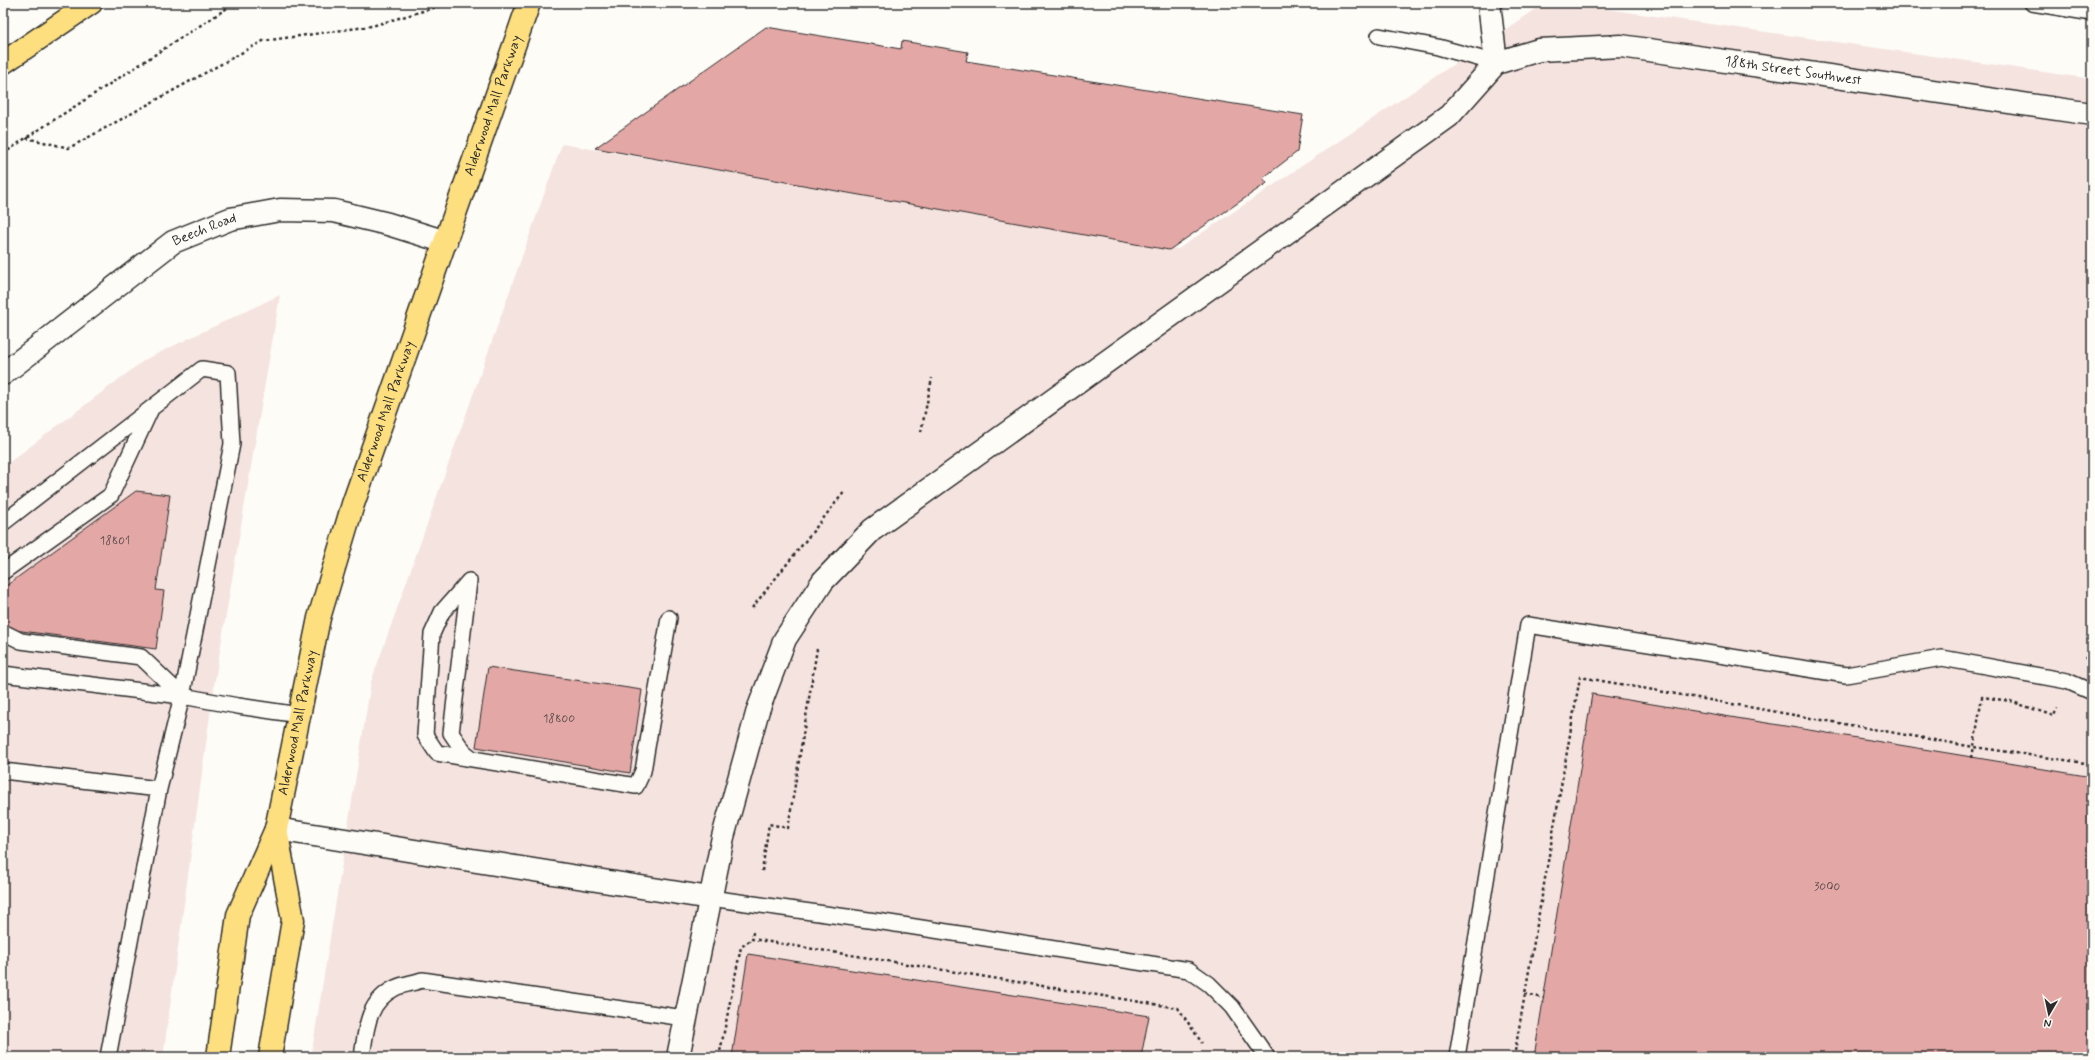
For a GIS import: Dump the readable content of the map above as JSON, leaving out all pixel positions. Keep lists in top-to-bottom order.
{
  "streets": {
    "main road": ["Alderwood Mall Parkway"],
    "street": ["188th Street Southwest", "Beech Road"]
  },
  "crossings": [
    ["Alderwood Mall Parkway", "Beech Road"]
  ],
  "house_numbers": ["18801", "18800", "3000"],
  "north": "bottom"
}
